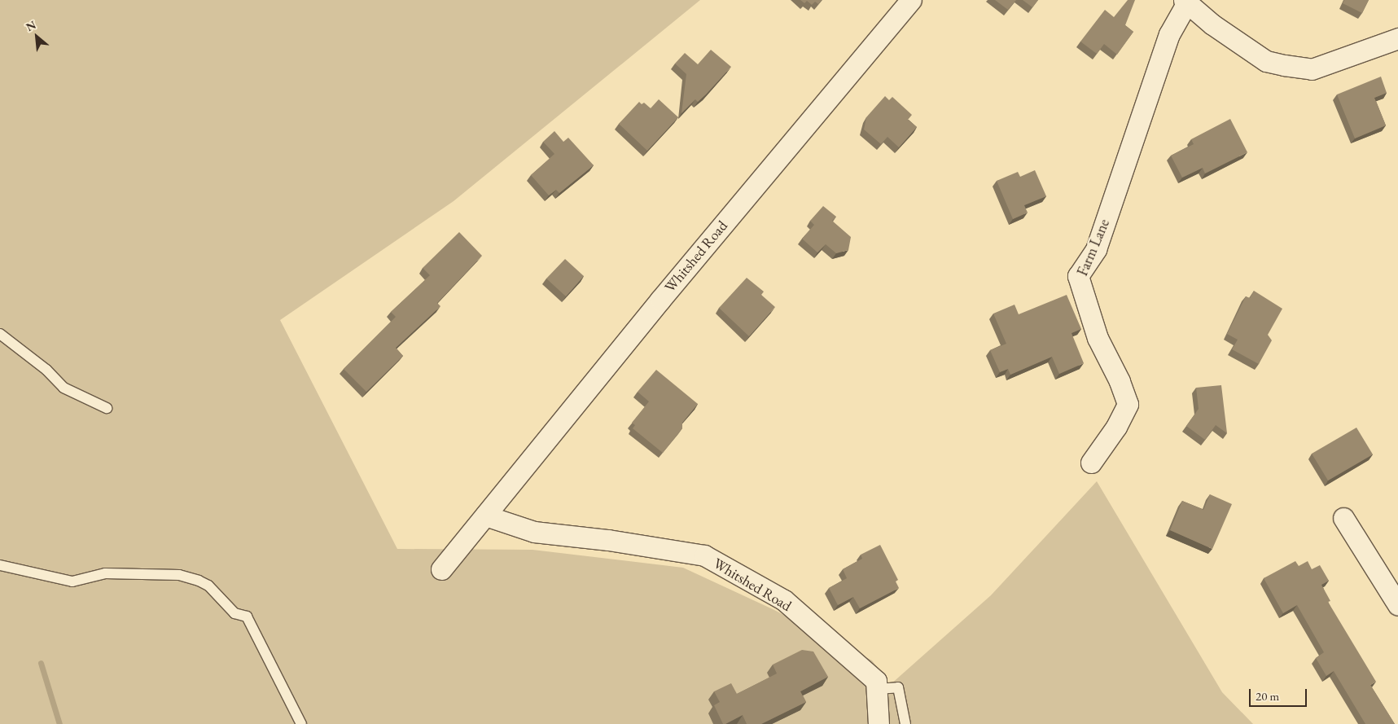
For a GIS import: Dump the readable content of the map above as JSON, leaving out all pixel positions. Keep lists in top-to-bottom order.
{
  "streets": {
    "street": ["Farm Lane", "Whitshed Road"]
  },
  "scale_bar": "20 m",
  "north": "top left"
}
